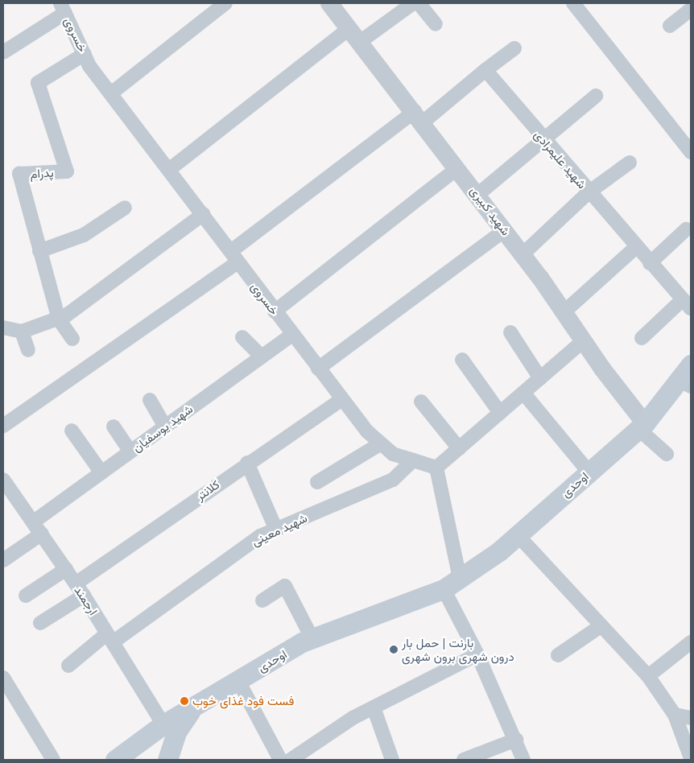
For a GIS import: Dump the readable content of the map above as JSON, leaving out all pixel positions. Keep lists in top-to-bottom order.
{
  "streets": {
    "main road": ["اوحدی"],
    "street": [
      "خسروی",
      "شهید علیمرادی",
      "پدرام",
      "شهید کبیری",
      "شهید یوسفیان",
      "کلانتر",
      "شهید معینی",
      "ارجمند"
    ]
  },
  "crossings": [
    ["خسروی", "پدرام"],
    ["خسروی", "شهید یوسفیان"],
    ["خسروی", "کلانتر"],
    ["خسروی", "شهید معینی"],
    ["شهید کبیری", "اوحدی"],
    ["شهید یوسفیان", "ارجمند"],
    ["اوحدی", "ارجمند"],
    ["کلانتر", "ارجمند"],
    ["شهید معینی", "ارجمند"]
  ],
  "places": ["بارنت | حمل بار درون شهری برون شهری", "فست فود غذای خوب"]
}
